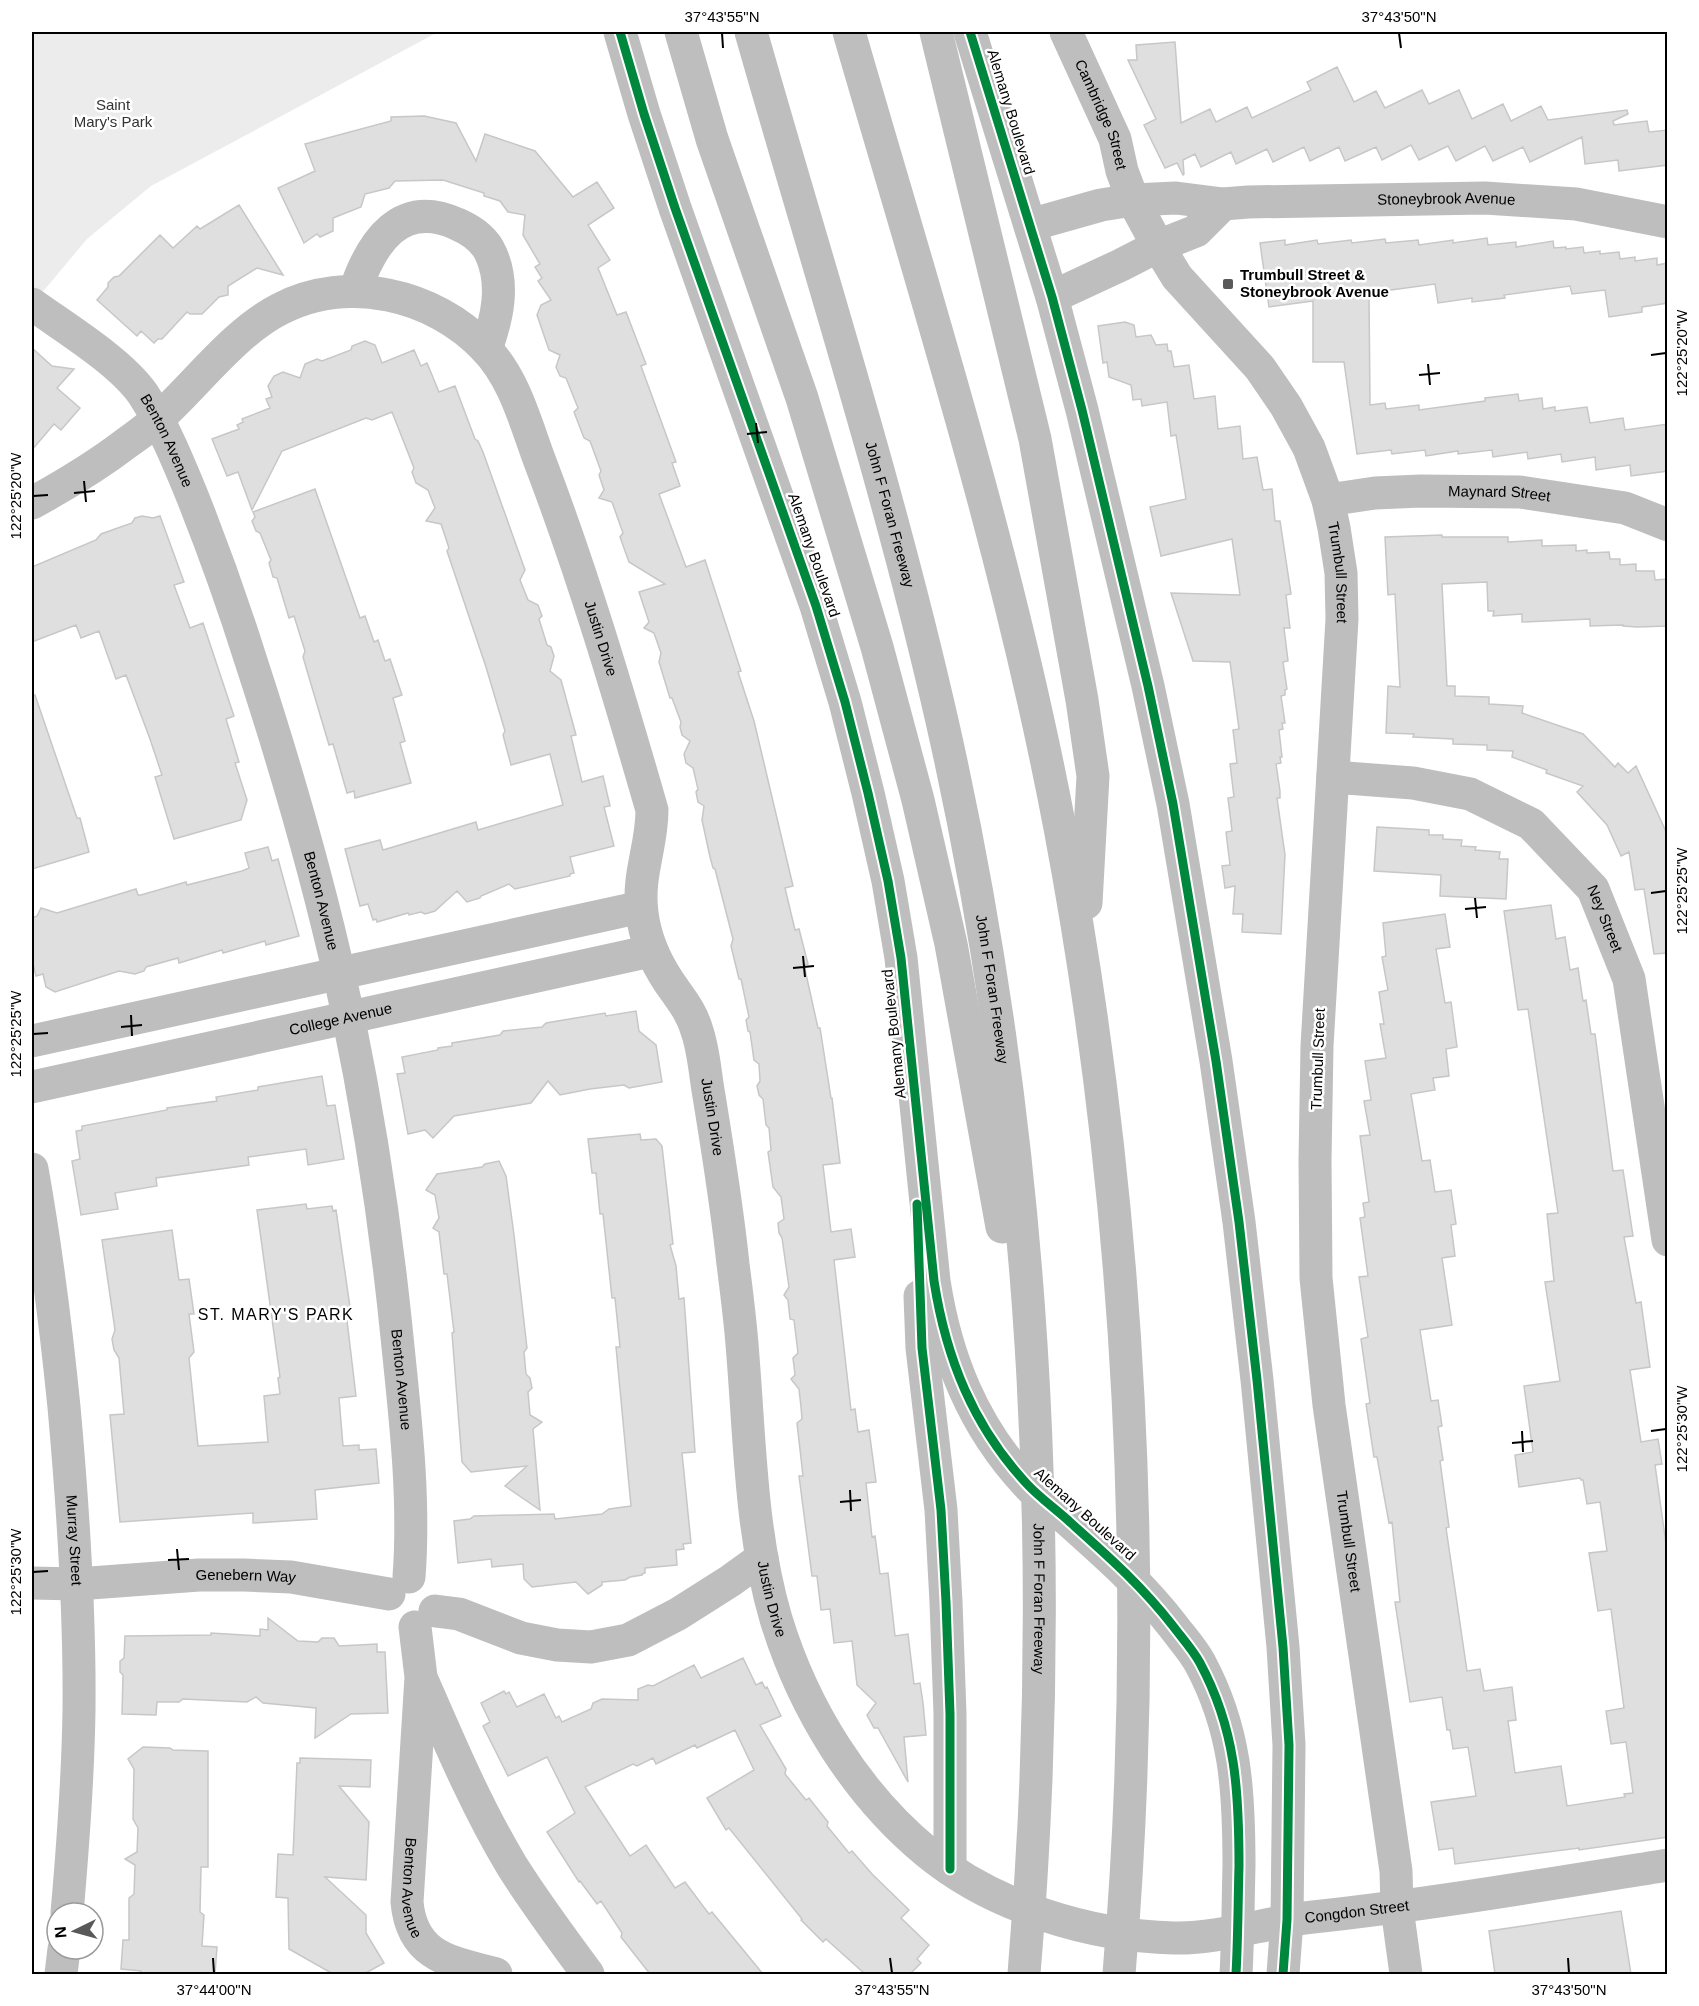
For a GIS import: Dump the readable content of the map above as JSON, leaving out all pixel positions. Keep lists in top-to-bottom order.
{
  "streets": {
    "main road": [
      "Alemany Boulevard",
      "Cambridge Street",
      "Stoneybrook Avenue",
      "Benton Avenue",
      "Maynard Street",
      "John F Foran Freeway",
      "Trumbull Street",
      "Justin Drive",
      "Ney Street",
      "College Avenue",
      "Murray Street",
      "Genebern Way",
      "Congdon Street"
    ]
  },
  "crossings": [
    ["Alemany Boulevard", "Stoneybrook Avenue"],
    ["Alemany Boulevard", "Congdon Street"],
    ["Cambridge Street", "Stoneybrook Avenue"],
    ["Cambridge Street", "Trumbull Street"],
    ["Stoneybrook Avenue", "Trumbull Street"],
    ["Benton Avenue", "Justin Drive"],
    ["Benton Avenue", "College Avenue"],
    ["Benton Avenue", "Genebern Way"],
    ["Maynard Street", "Trumbull Street"],
    ["Trumbull Street", "Ney Street"],
    ["Trumbull Street", "Congdon Street"],
    ["Justin Drive", "College Avenue"],
    ["Justin Drive", "Congdon Street"],
    ["Murray Street", "Genebern Way"]
  ],
  "districts": ["ST. MARY'S PARK"],
  "parks": ["Saint Mary's Park"],
  "places": {
    "transit": ["Trumbull Street & Stoneybrook Avenue"]
  },
  "north": "left",
  "coordinates": [
    "37°43'55\"N",
    "37°43'50\"N",
    "122°25'20\"W",
    "122°25'25\"W",
    "122°25'30\"W",
    "37°44'00\"N"
  ]
}
